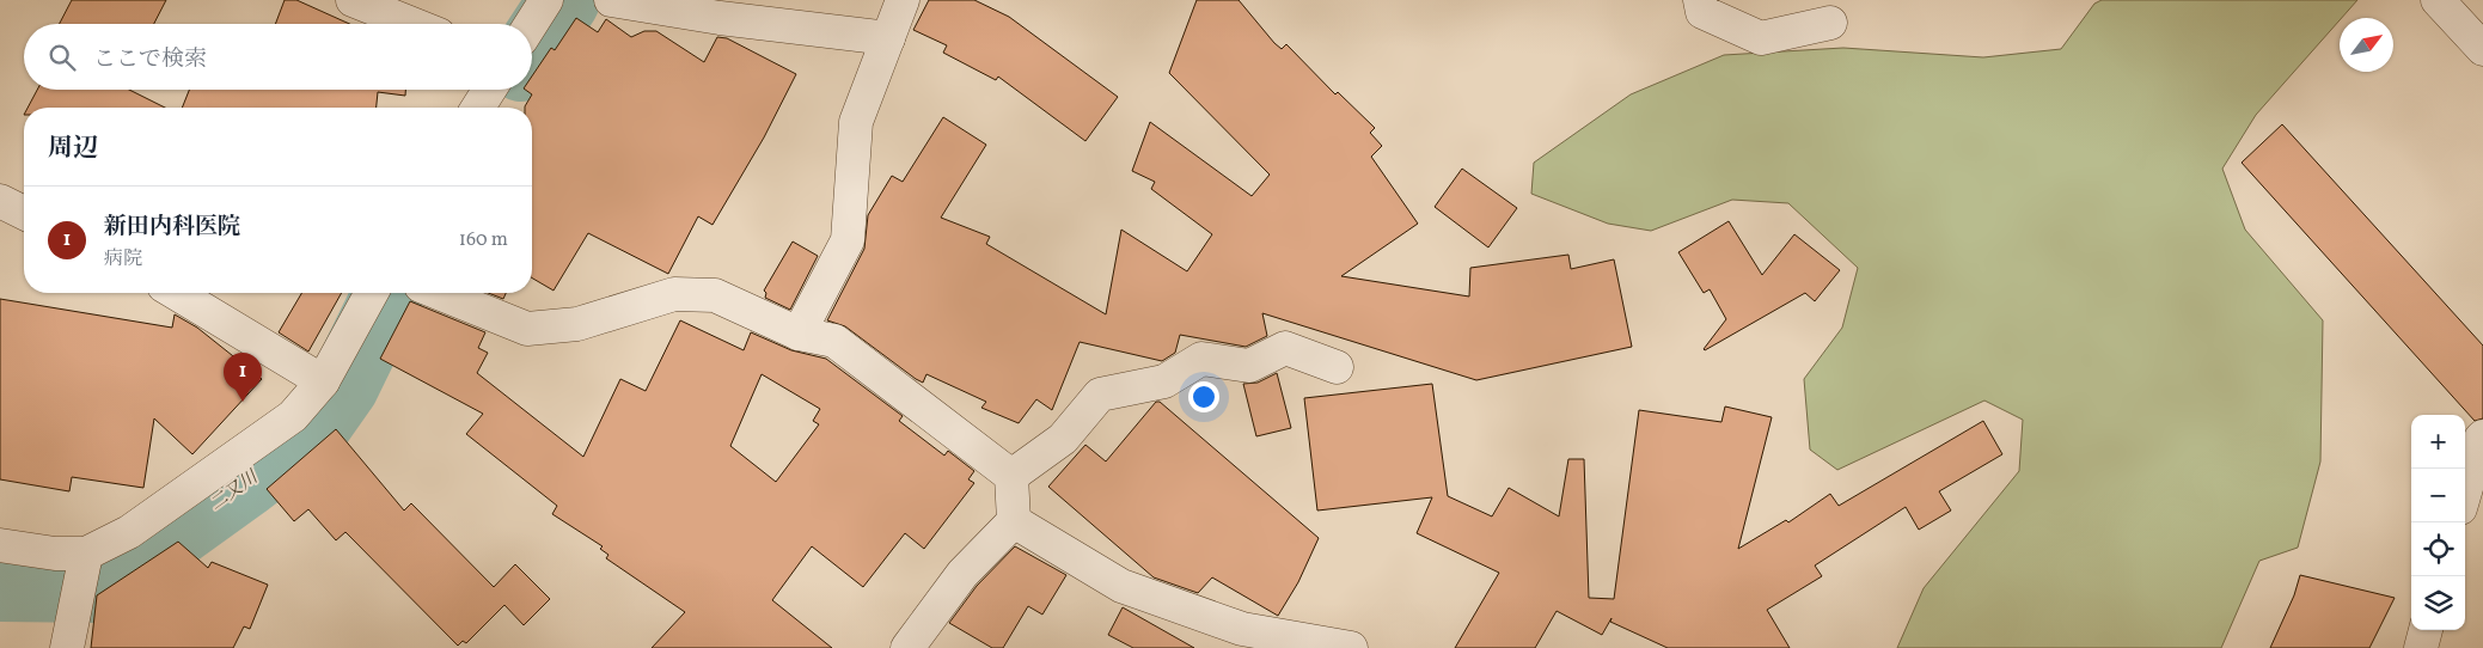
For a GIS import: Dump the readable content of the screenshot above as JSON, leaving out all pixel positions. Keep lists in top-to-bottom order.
{
  "water": ["二又川"],
  "north": "top right",
  "page": {
    "search": "ここで検索",
    "heading": "周辺",
    "list": [
      {
        "mark": "1",
        "name": "新田内科医院",
        "note": "病院",
        "value": "160 m"
      }
    ],
    "pins": "1",
    "map_buttons": ["+", "−"]
  }
}
